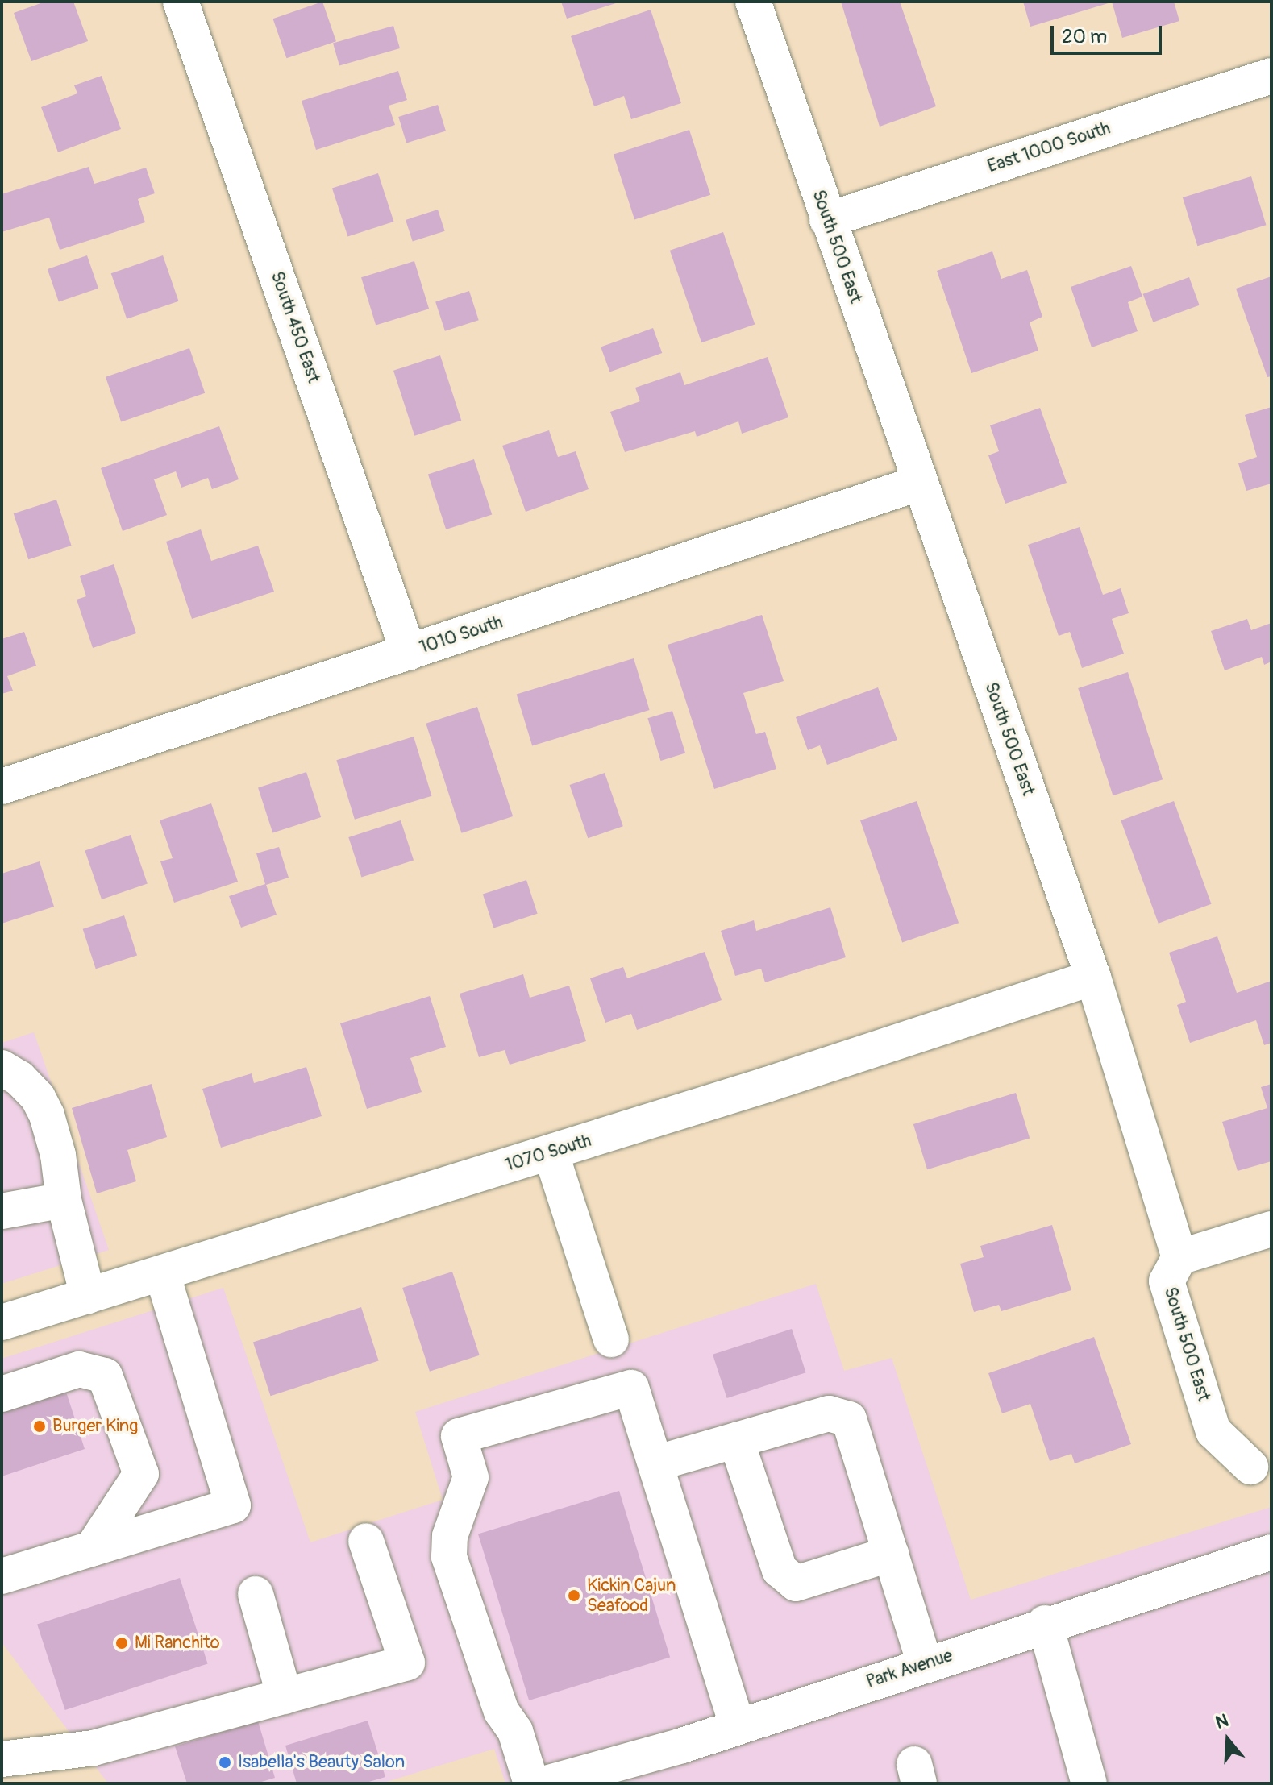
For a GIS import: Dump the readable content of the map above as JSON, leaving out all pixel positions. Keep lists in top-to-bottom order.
{
  "streets": {
    "street": [
      "East 1000 South",
      "South 500 East",
      "South 450 East",
      "1010 South",
      "1070 South",
      "Park Avenue"
    ]
  },
  "crossings": [
    ["East 1000 South", "South 500 East"],
    ["South 500 East", "1010 South"],
    ["South 500 East", "1070 South"],
    ["South 450 East", "1010 South"]
  ],
  "places": [
    "Burger King",
    "Kickin Cajun Seafood",
    "Mi Ranchito",
    "Isabella's Beauty Salon"
  ],
  "scale_bar": "20 m",
  "north": "top"
}
